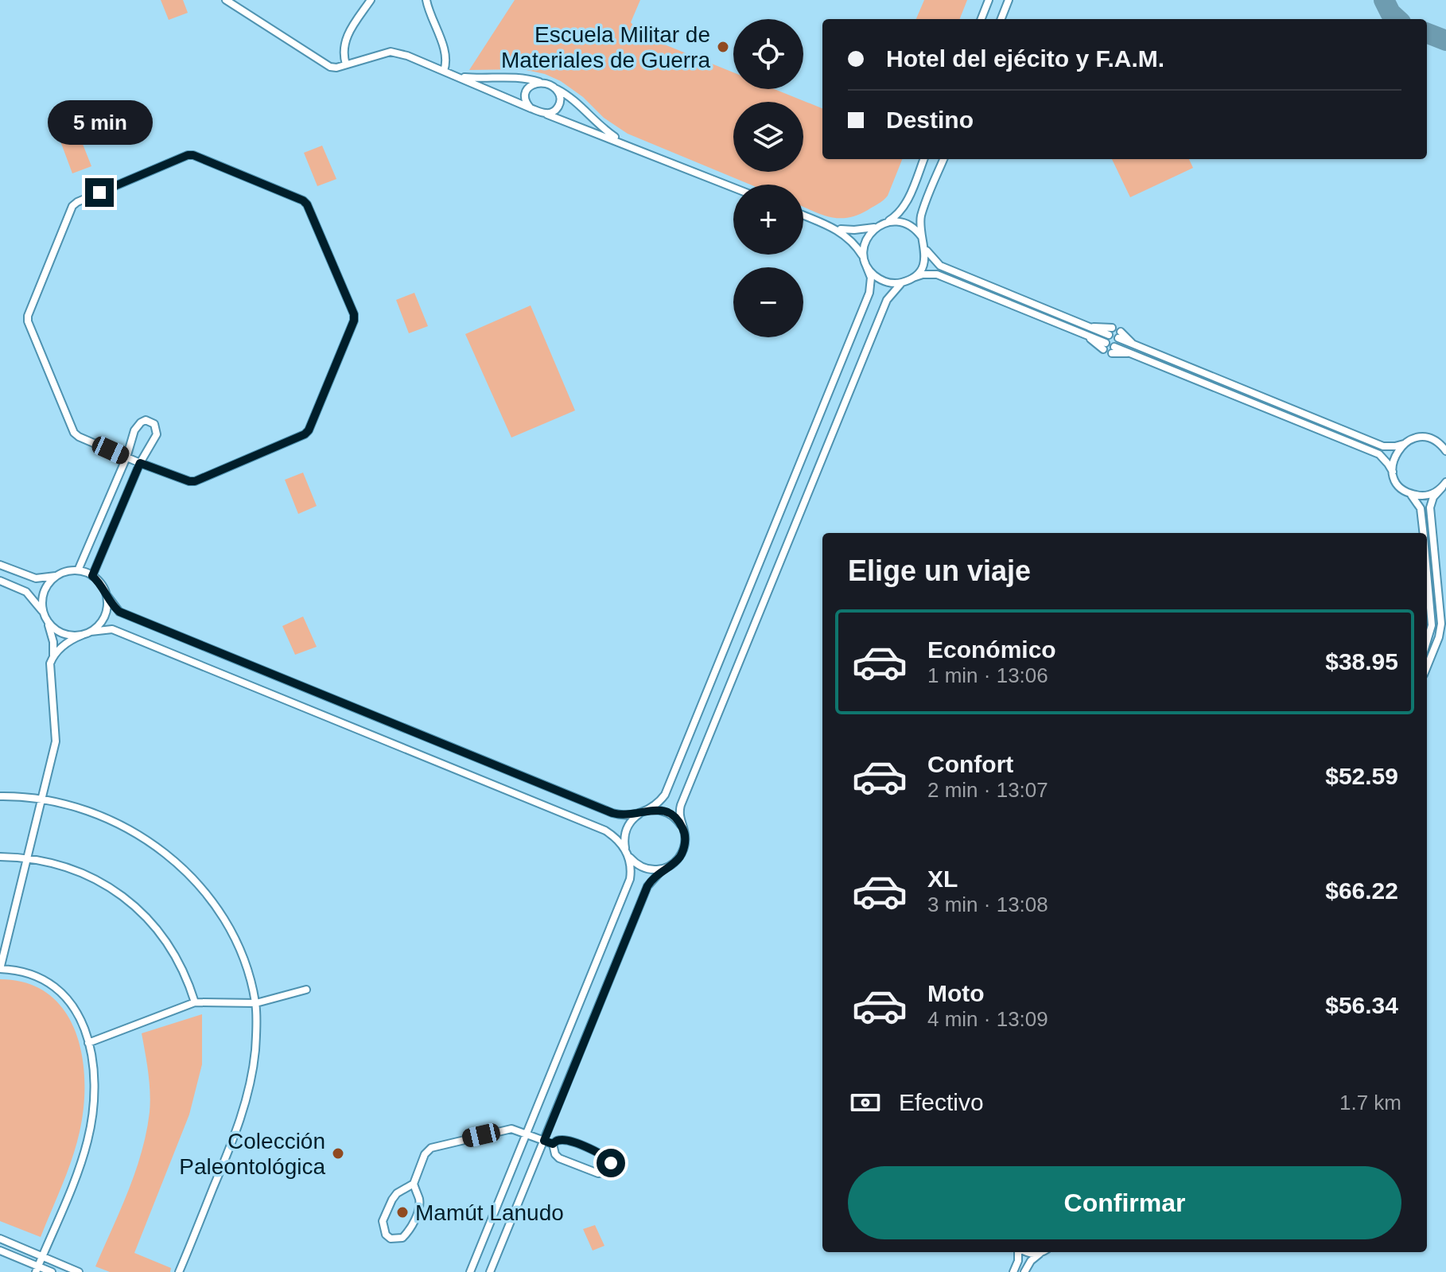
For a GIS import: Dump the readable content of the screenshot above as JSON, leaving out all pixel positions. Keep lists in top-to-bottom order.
{
  "places": ["Escuela Militar de Materiales de Guerra", "Colección Paleontológica", "Mamút Lanudo"],
  "page": {
    "map_buttons": ["+", "−"],
    "banner": ["Hotel del ejécito y F.A.M.", "Destino"],
    "bubble": "5 min",
    "heading": "Elige un viaje",
    "list": [
      {
        "name": "Económico",
        "note": "1 min · 13:06",
        "value": "$38.95"
      },
      {
        "name": "Confort",
        "note": "2 min · 13:07",
        "value": "$52.59"
      },
      {
        "name": "XL",
        "note": "3 min · 13:08",
        "value": "$66.22"
      },
      {
        "name": "Moto",
        "note": "4 min · 13:09",
        "value": "$56.34"
      }
    ],
    "pay": ["Efectivo", "1.7 km"],
    "buttons": "Confirmar"
  }
}
